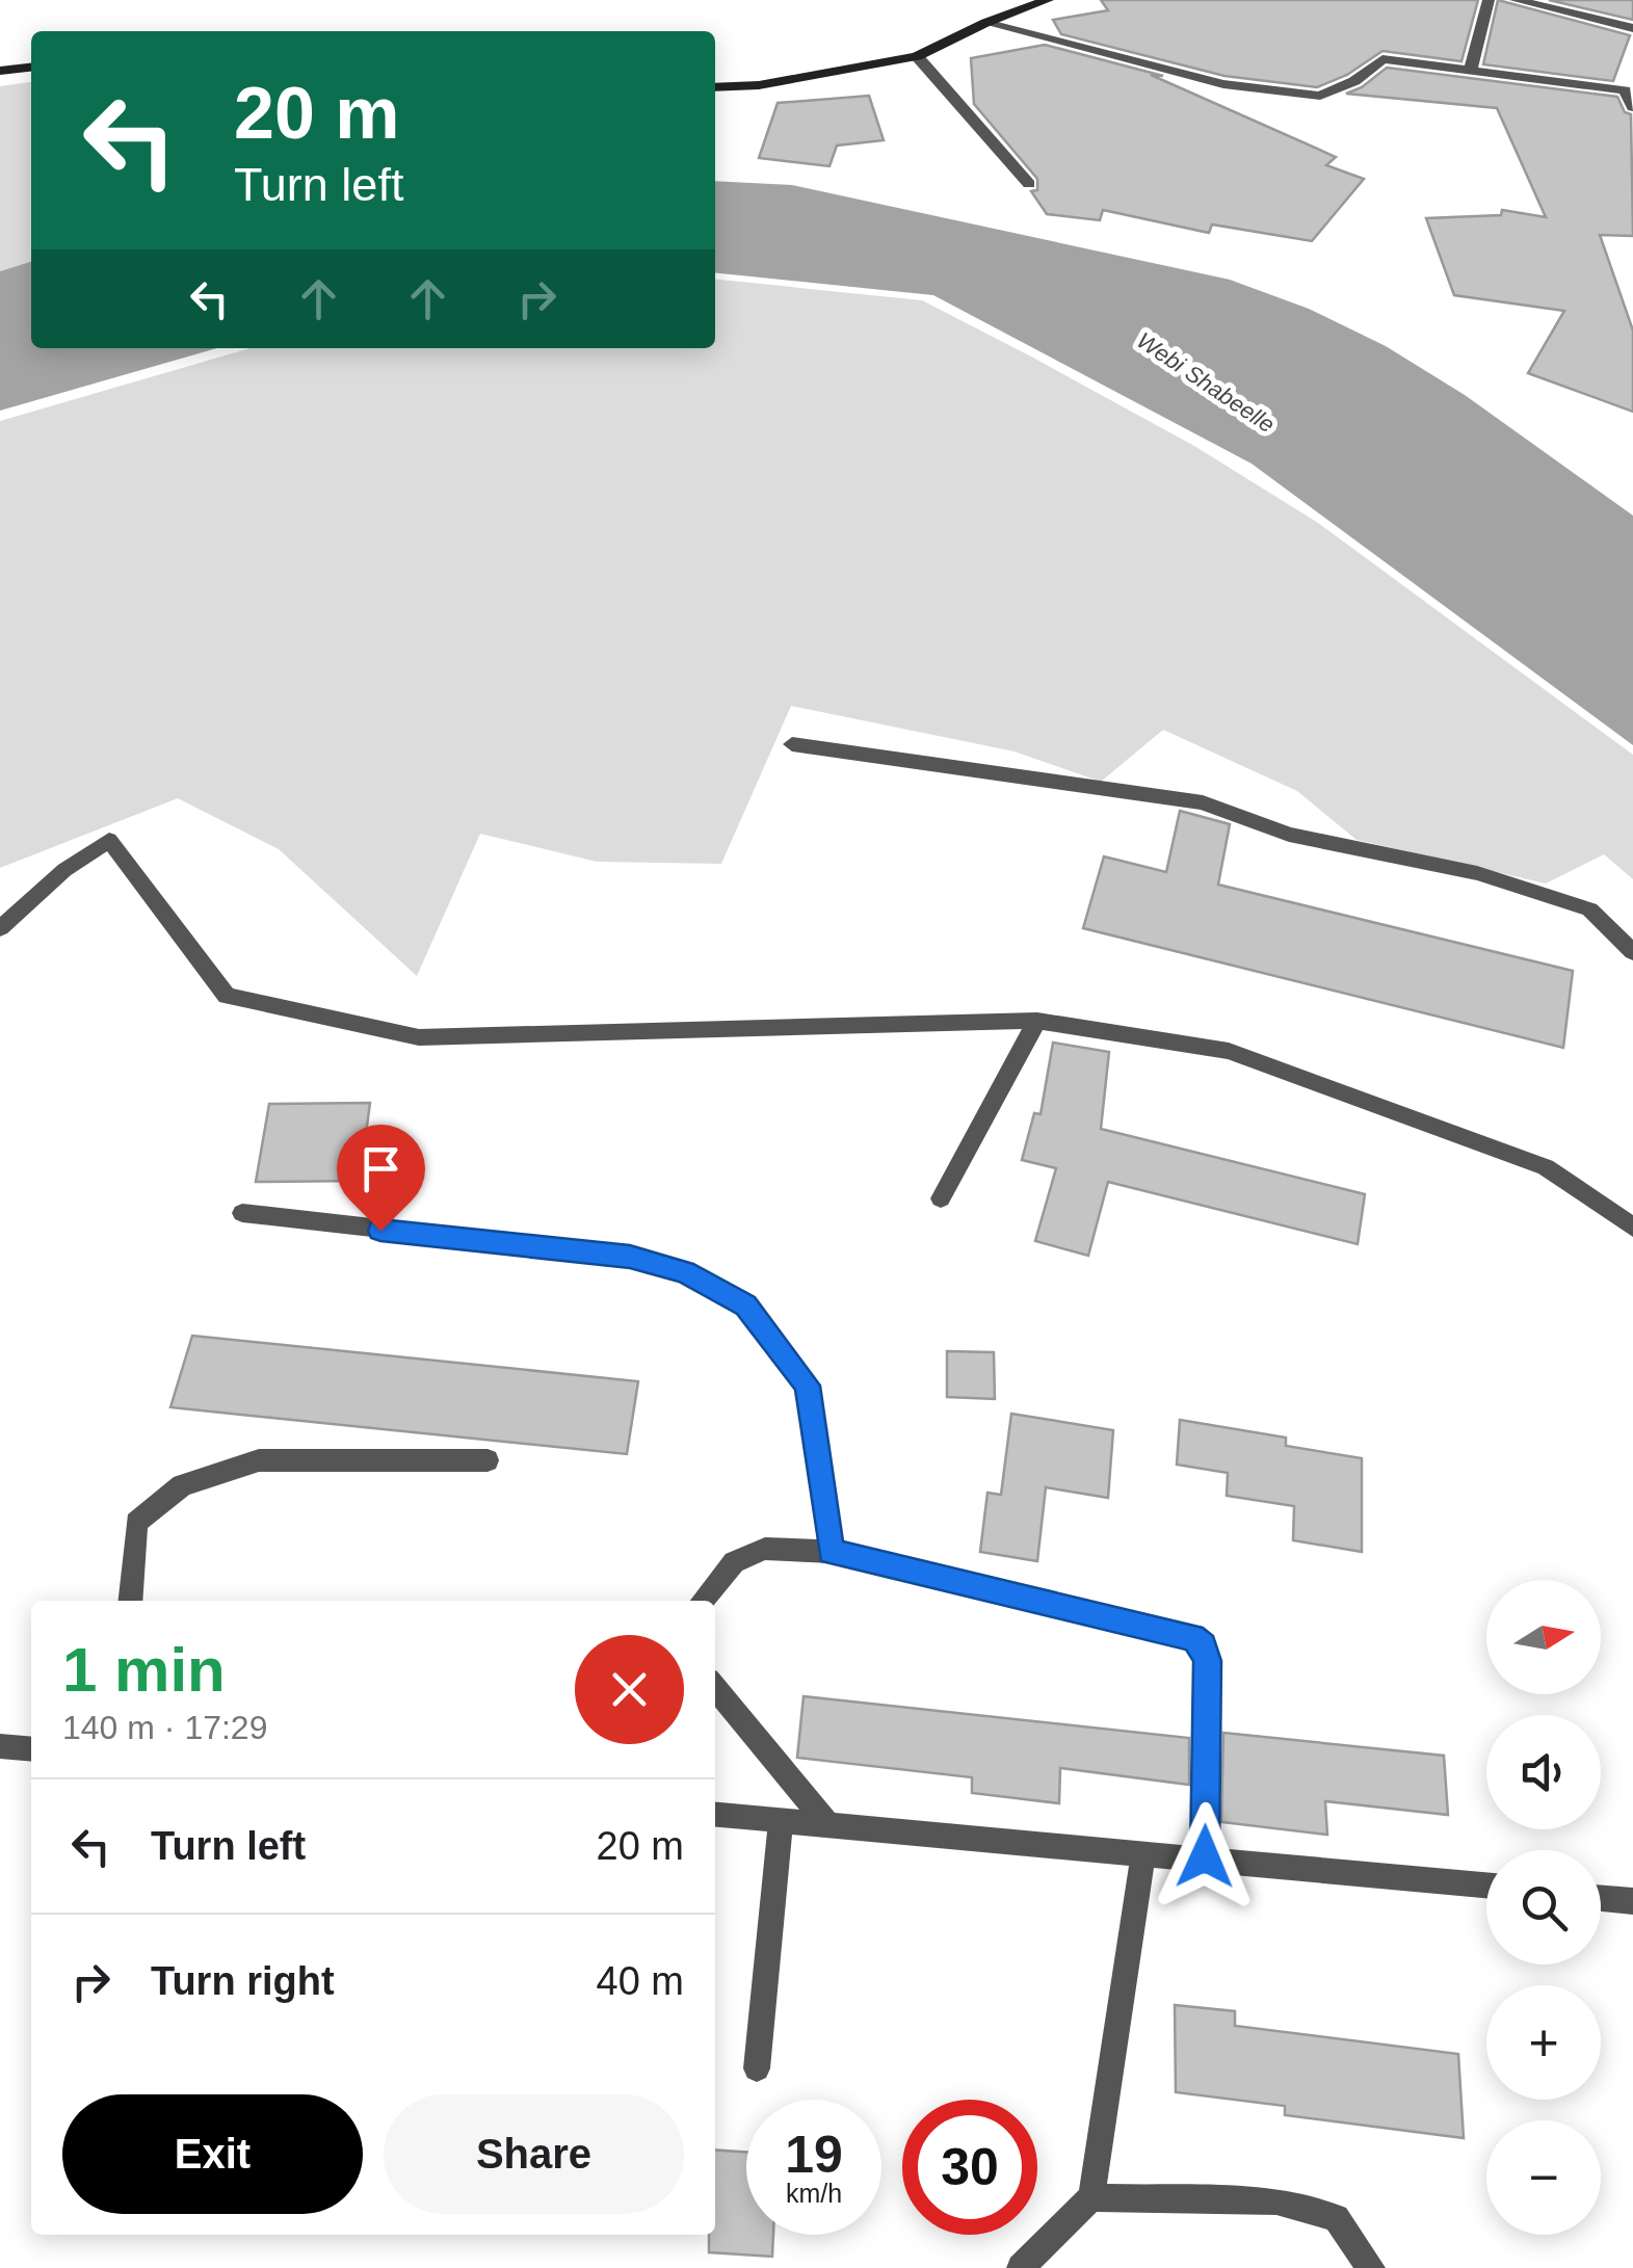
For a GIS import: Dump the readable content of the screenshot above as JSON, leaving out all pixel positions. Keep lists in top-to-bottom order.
{
  "water": ["Webi Shabeelle"],
  "north": "right",
  "page": {
    "turn": ["20 m", "Turn left"],
    "map_buttons": ["+", "−"],
    "heading": ["1 min", "140 m · 17:29"],
    "list": [
      {
        "name": "Turn left",
        "value": "20 m"
      },
      {
        "name": "Turn right",
        "value": "40 m"
      }
    ],
    "buttons": ["Exit", "Share"],
    "speed": "19 km/h",
    "limit": "30"
  }
}
